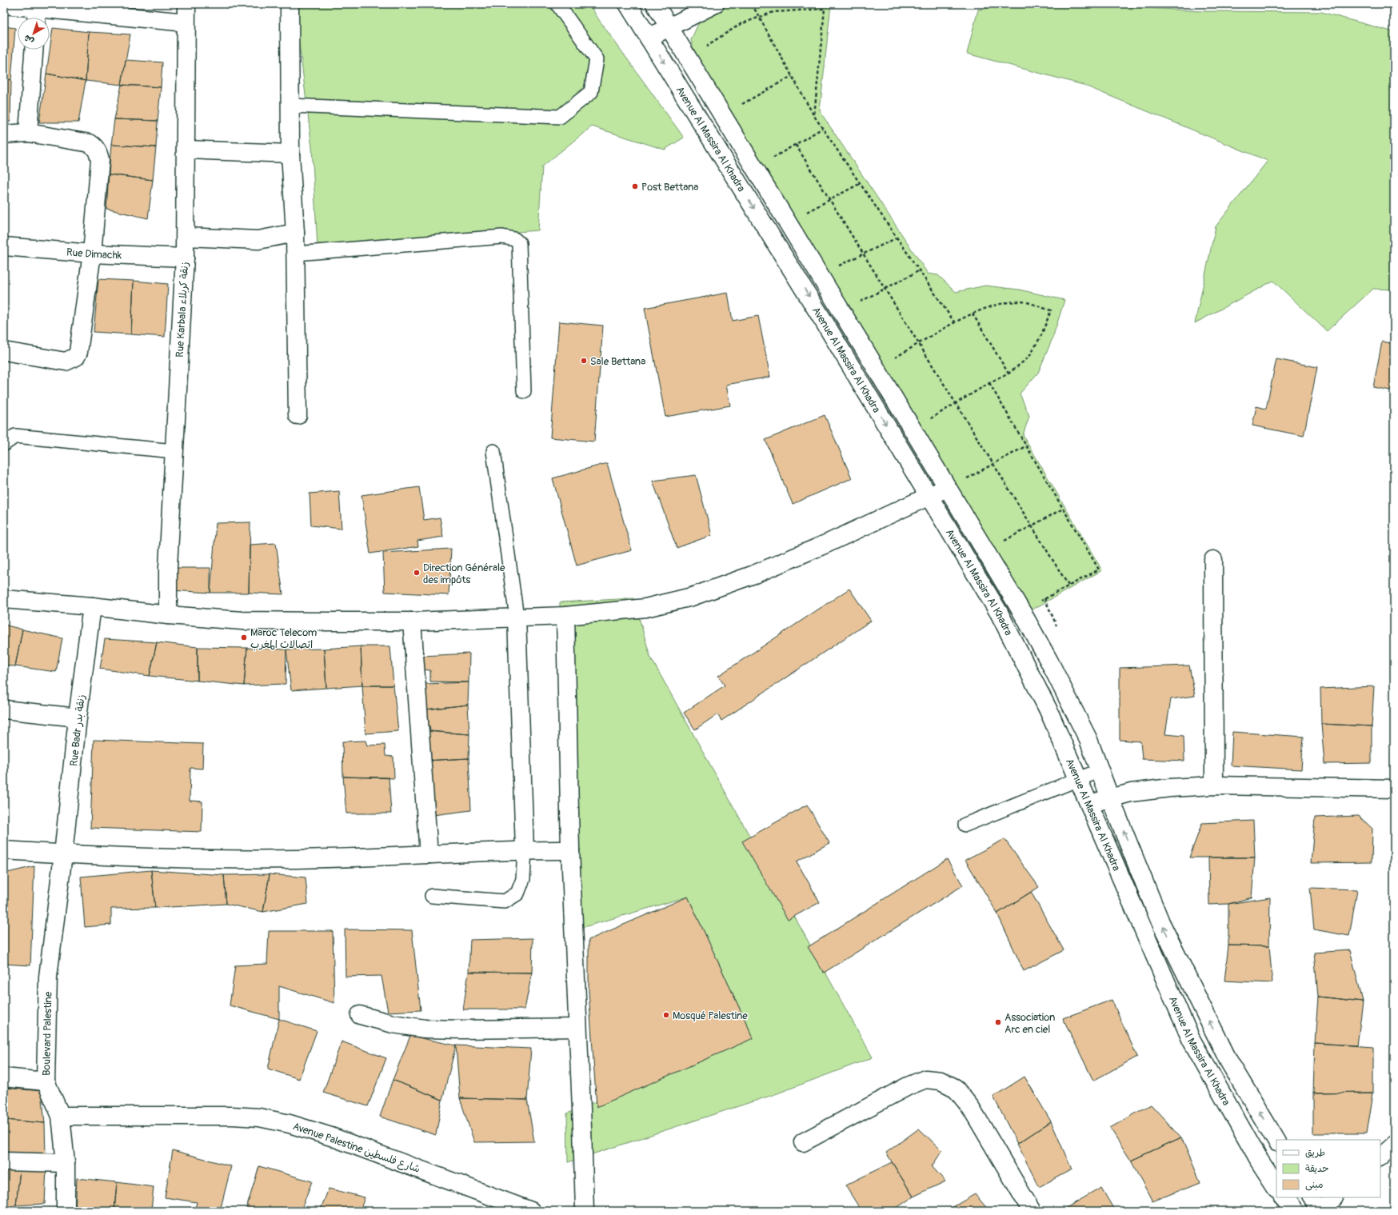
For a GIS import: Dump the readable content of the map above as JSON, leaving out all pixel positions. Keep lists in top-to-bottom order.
{
  "streets": {
    "street": [
      "Avenue Al Massira Al Khadra",
      "Rue Dimachk",
      "Rue Karbala زنقة كربلاء",
      "Rue Badr زنقة بدر",
      "Boulevard Palestine",
      "Avenue Palestine شارع فلسطين"
    ]
  },
  "crossings": [
    ["Rue Dimachk", "Rue Karbala زنقة كربلاء"],
    ["Rue Badr زنقة بدر", "Boulevard Palestine"],
    ["Boulevard Palestine", "Avenue Palestine شارع فلسطين"]
  ],
  "places": [
    "Post Bettana",
    "Sale Bettana",
    "Direction Générale des impôts",
    "Maroc Telecom اتصالات المغرب",
    "Mosqué Palestine",
    "Association Arc en ciel"
  ],
  "legend": ["طريق", "حديقة", "مبنى"],
  "north": "bottom left"
}
